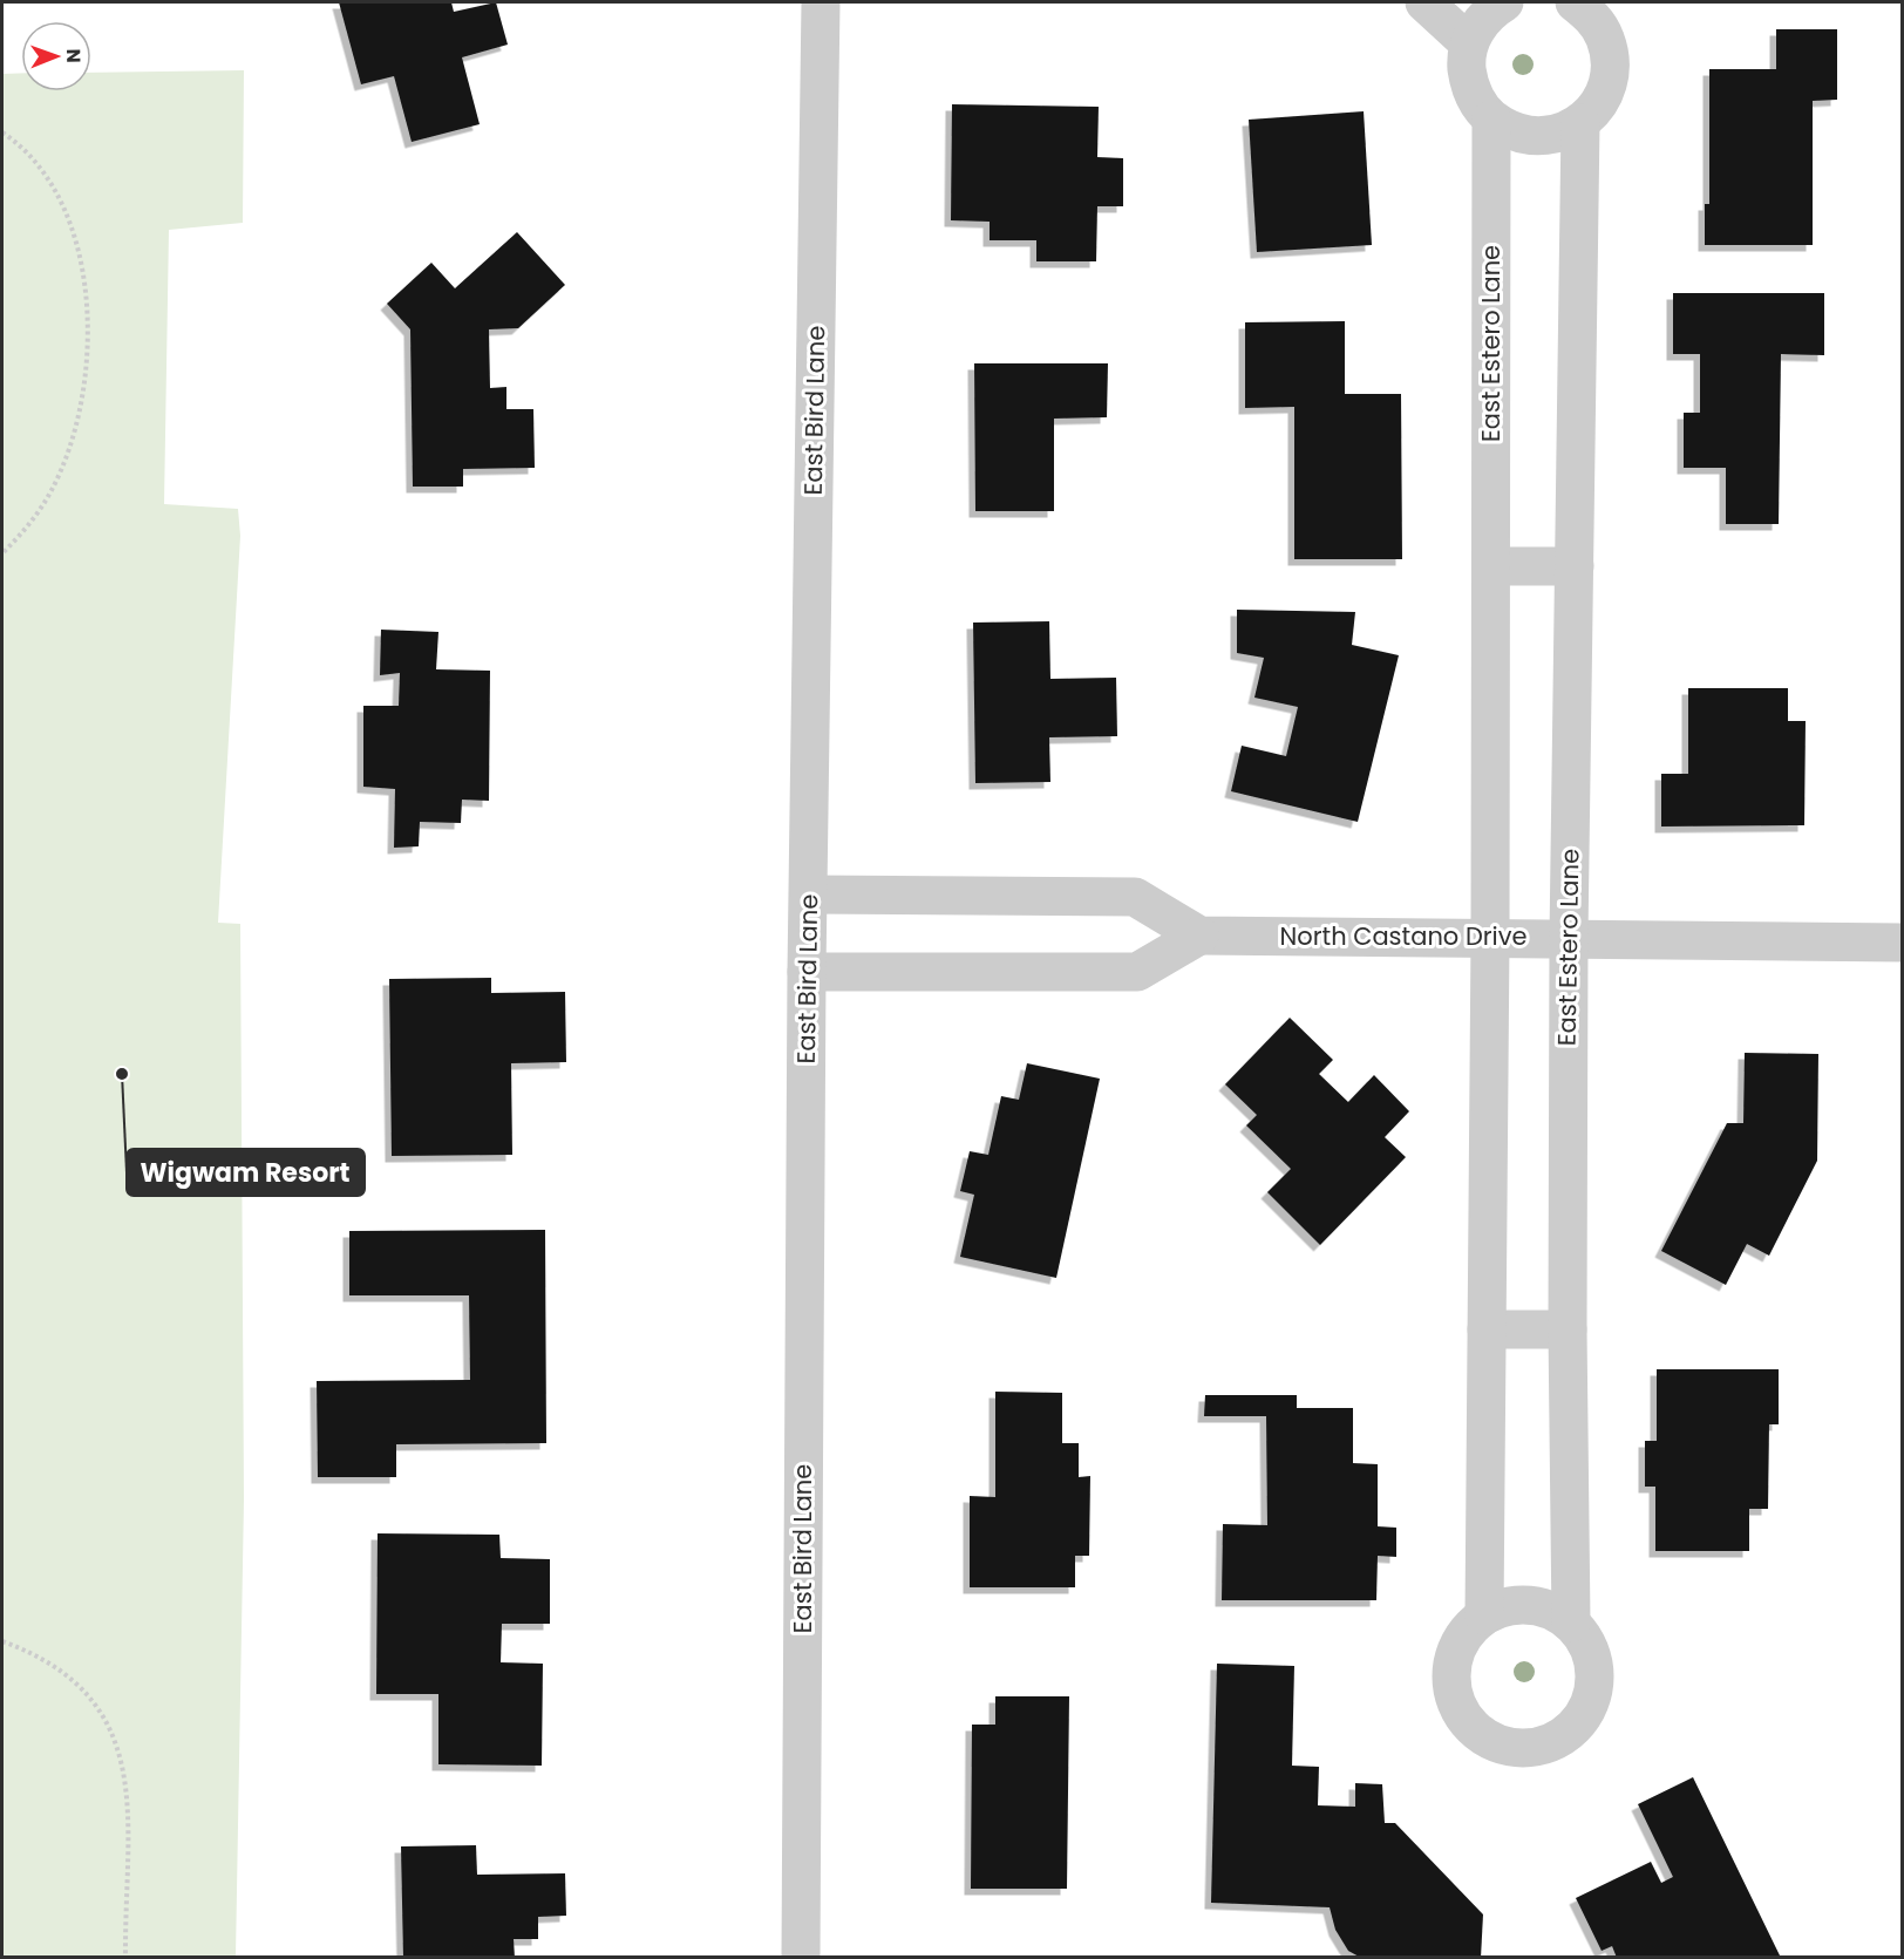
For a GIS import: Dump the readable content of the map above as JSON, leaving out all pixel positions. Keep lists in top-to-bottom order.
{
  "streets": {
    "street": ["East Estero Lane", "East Bird Lane", "North Castano Drive"]
  },
  "crossings": [
    ["East Estero Lane", "North Castano Drive"]
  ],
  "places": ["Wigwam Resort"],
  "north": "right"
}
